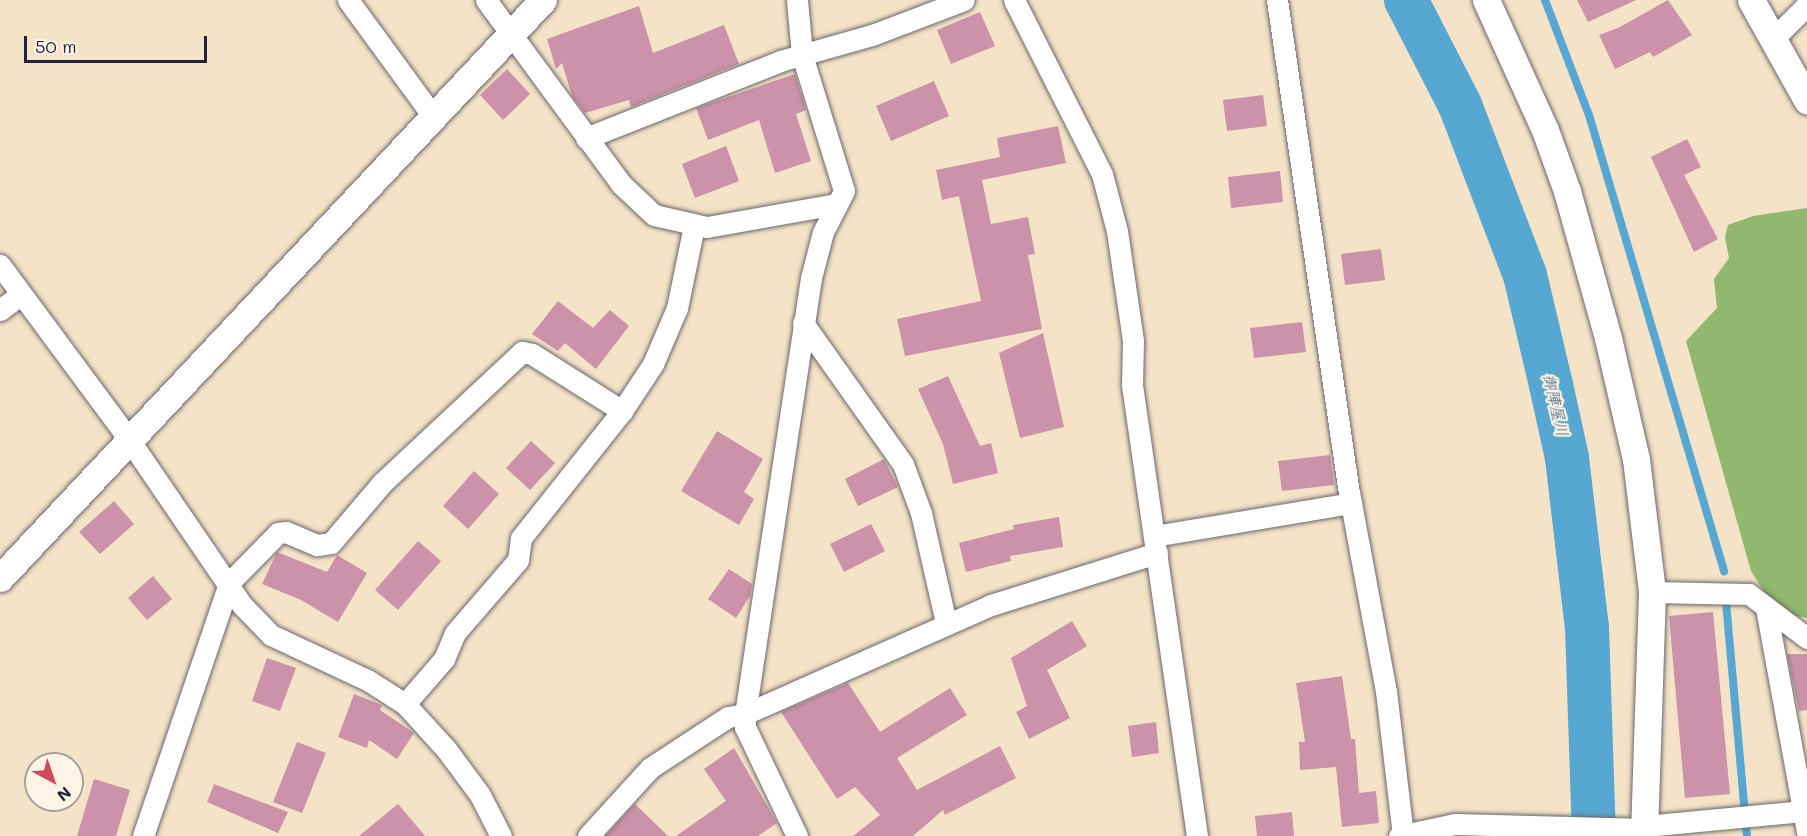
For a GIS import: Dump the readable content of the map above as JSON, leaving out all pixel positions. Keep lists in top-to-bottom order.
{
  "water": ["御陣屋川"],
  "scale_bar": "50 m",
  "north": "bottom right"
}
